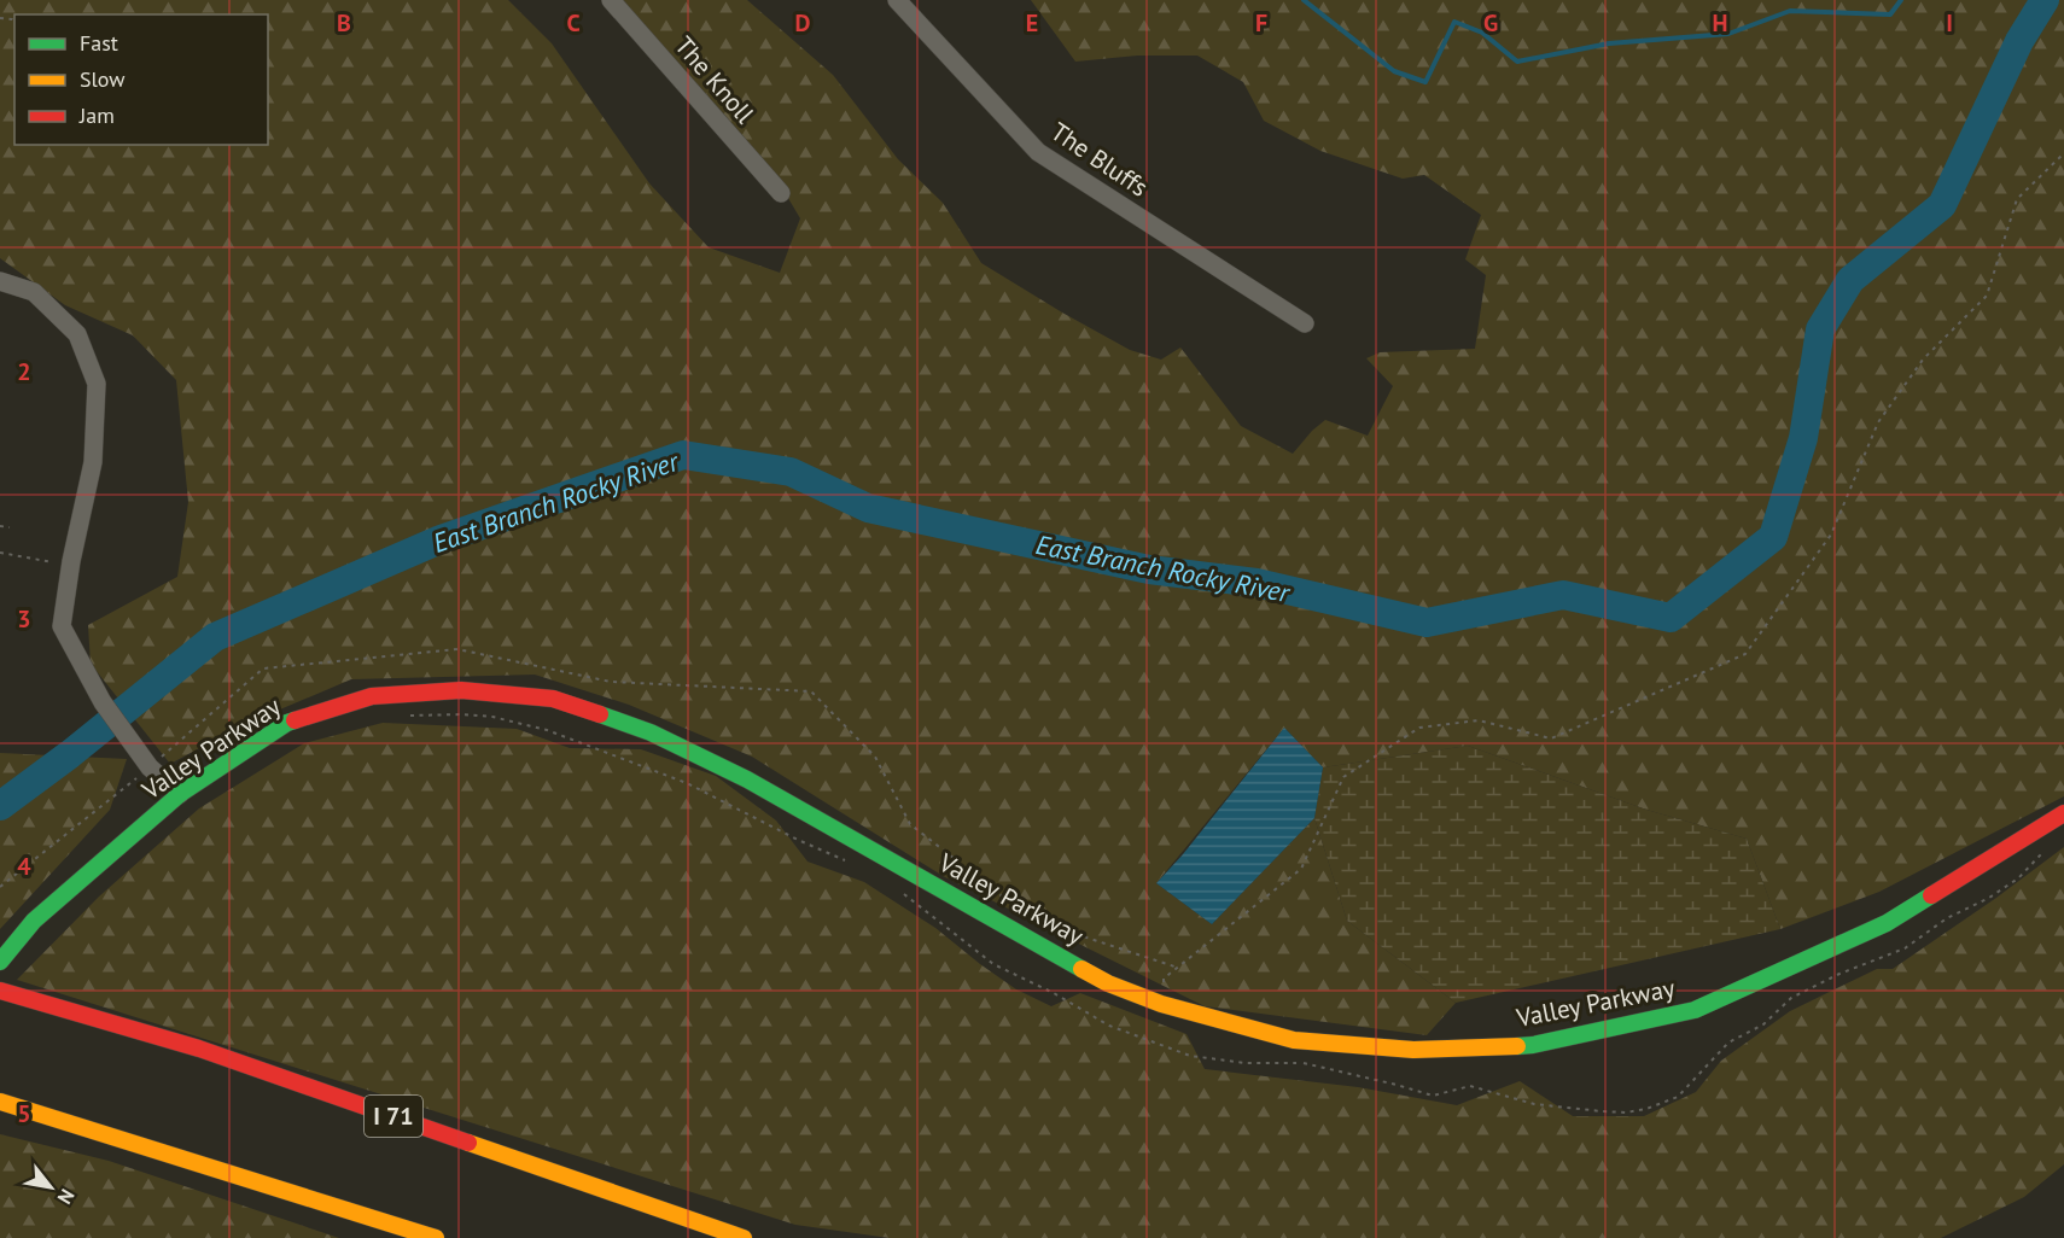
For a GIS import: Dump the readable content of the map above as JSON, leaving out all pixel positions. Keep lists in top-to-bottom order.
{
  "streets": {
    "main road": ["Valley Parkway", "I 71"],
    "street": ["The Knoll", "The Bluffs"]
  },
  "water": ["East Branch Rocky River"],
  "legend": ["Fast", "Slow", "Jam"],
  "north": "bottom right",
  "grid": {
    "columns": [
      "B",
      "C",
      "D",
      "E",
      "F",
      "G",
      "H",
      "I"
    ],
    "rows": [
      "2",
      "3",
      "4",
      "5"
    ]
  }
}
